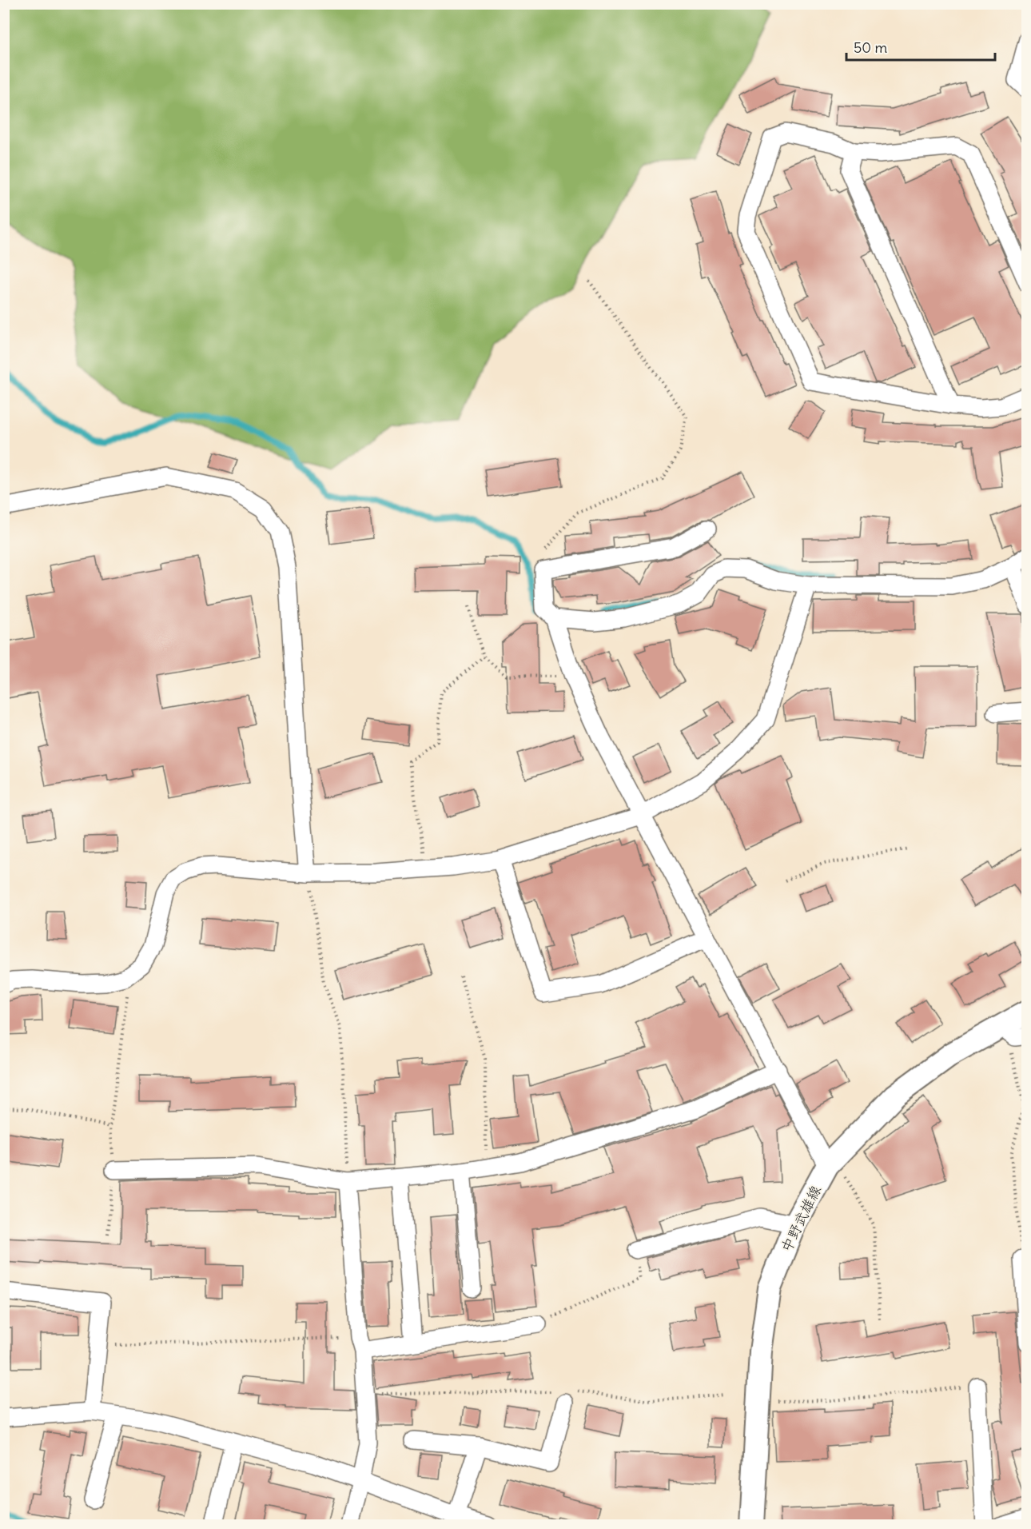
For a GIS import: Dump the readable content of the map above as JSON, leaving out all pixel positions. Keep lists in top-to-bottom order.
{
  "streets": {
    "main road": ["中野武雄線"]
  },
  "scale_bar": "50 m"
}
